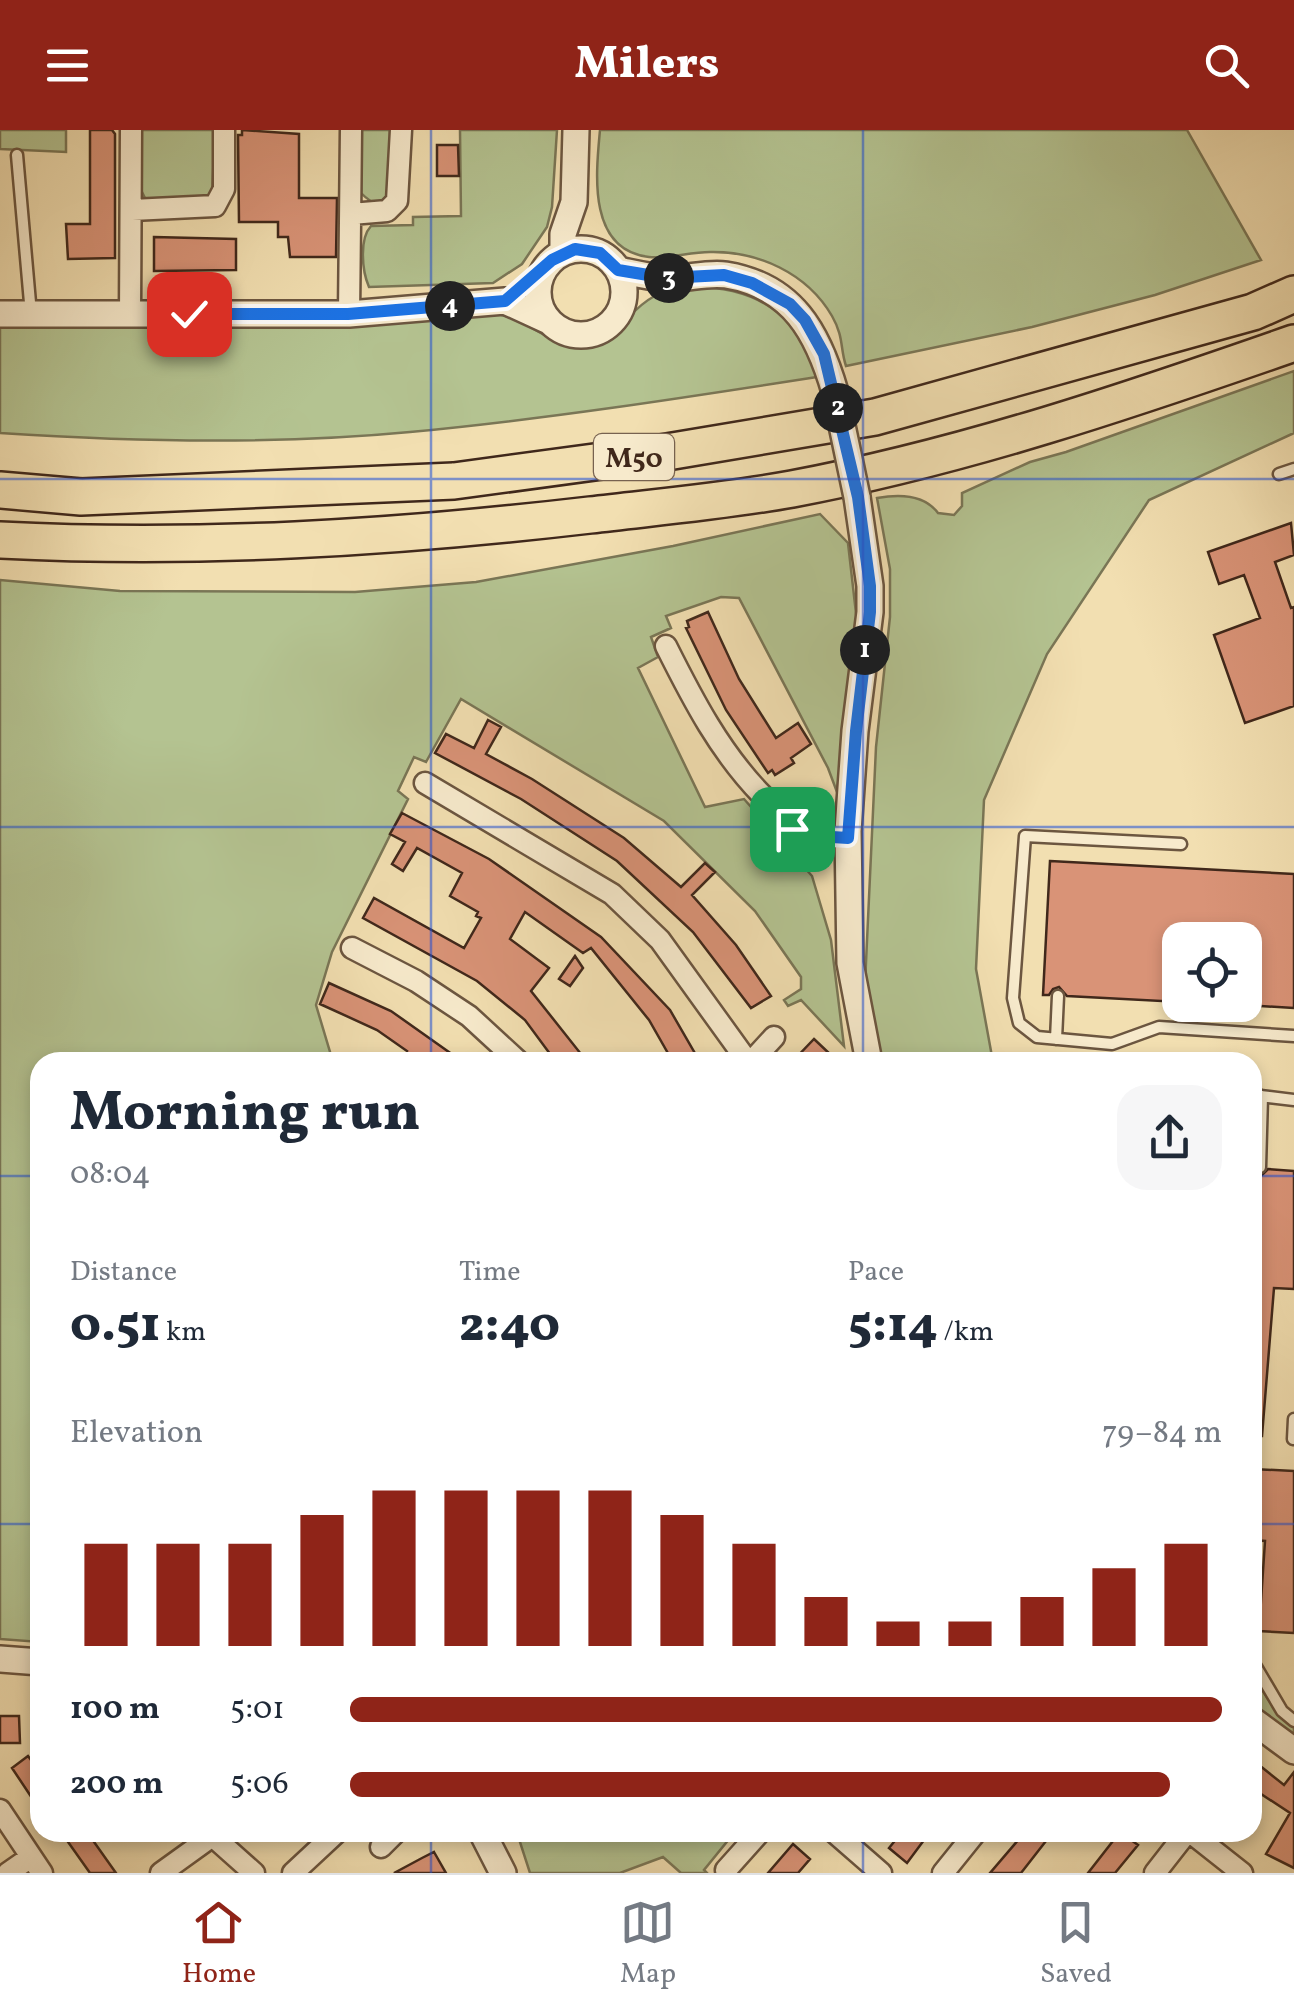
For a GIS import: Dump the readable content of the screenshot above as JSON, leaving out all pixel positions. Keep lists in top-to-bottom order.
{
  "streets": {
    "highway": ["M50"]
  },
  "page": {
    "header": "Milers",
    "pins": [
      "3",
      "4",
      "2",
      "1"
    ],
    "heading": ["Morning run", "08:04"],
    "stats": [
      ["Distance", "0.51 km"],
      ["Time", "2:40"],
      ["Pace", "5:14 /km"]
    ],
    "chart": ["Elevation", "79–84 m"],
    "list": [
      {
        "name": "100 m",
        "note": "5:01"
      },
      {
        "name": "200 m",
        "note": "5:06"
      }
    ],
    "tabs": ["Home", "Map", "Saved"]
  }
}
